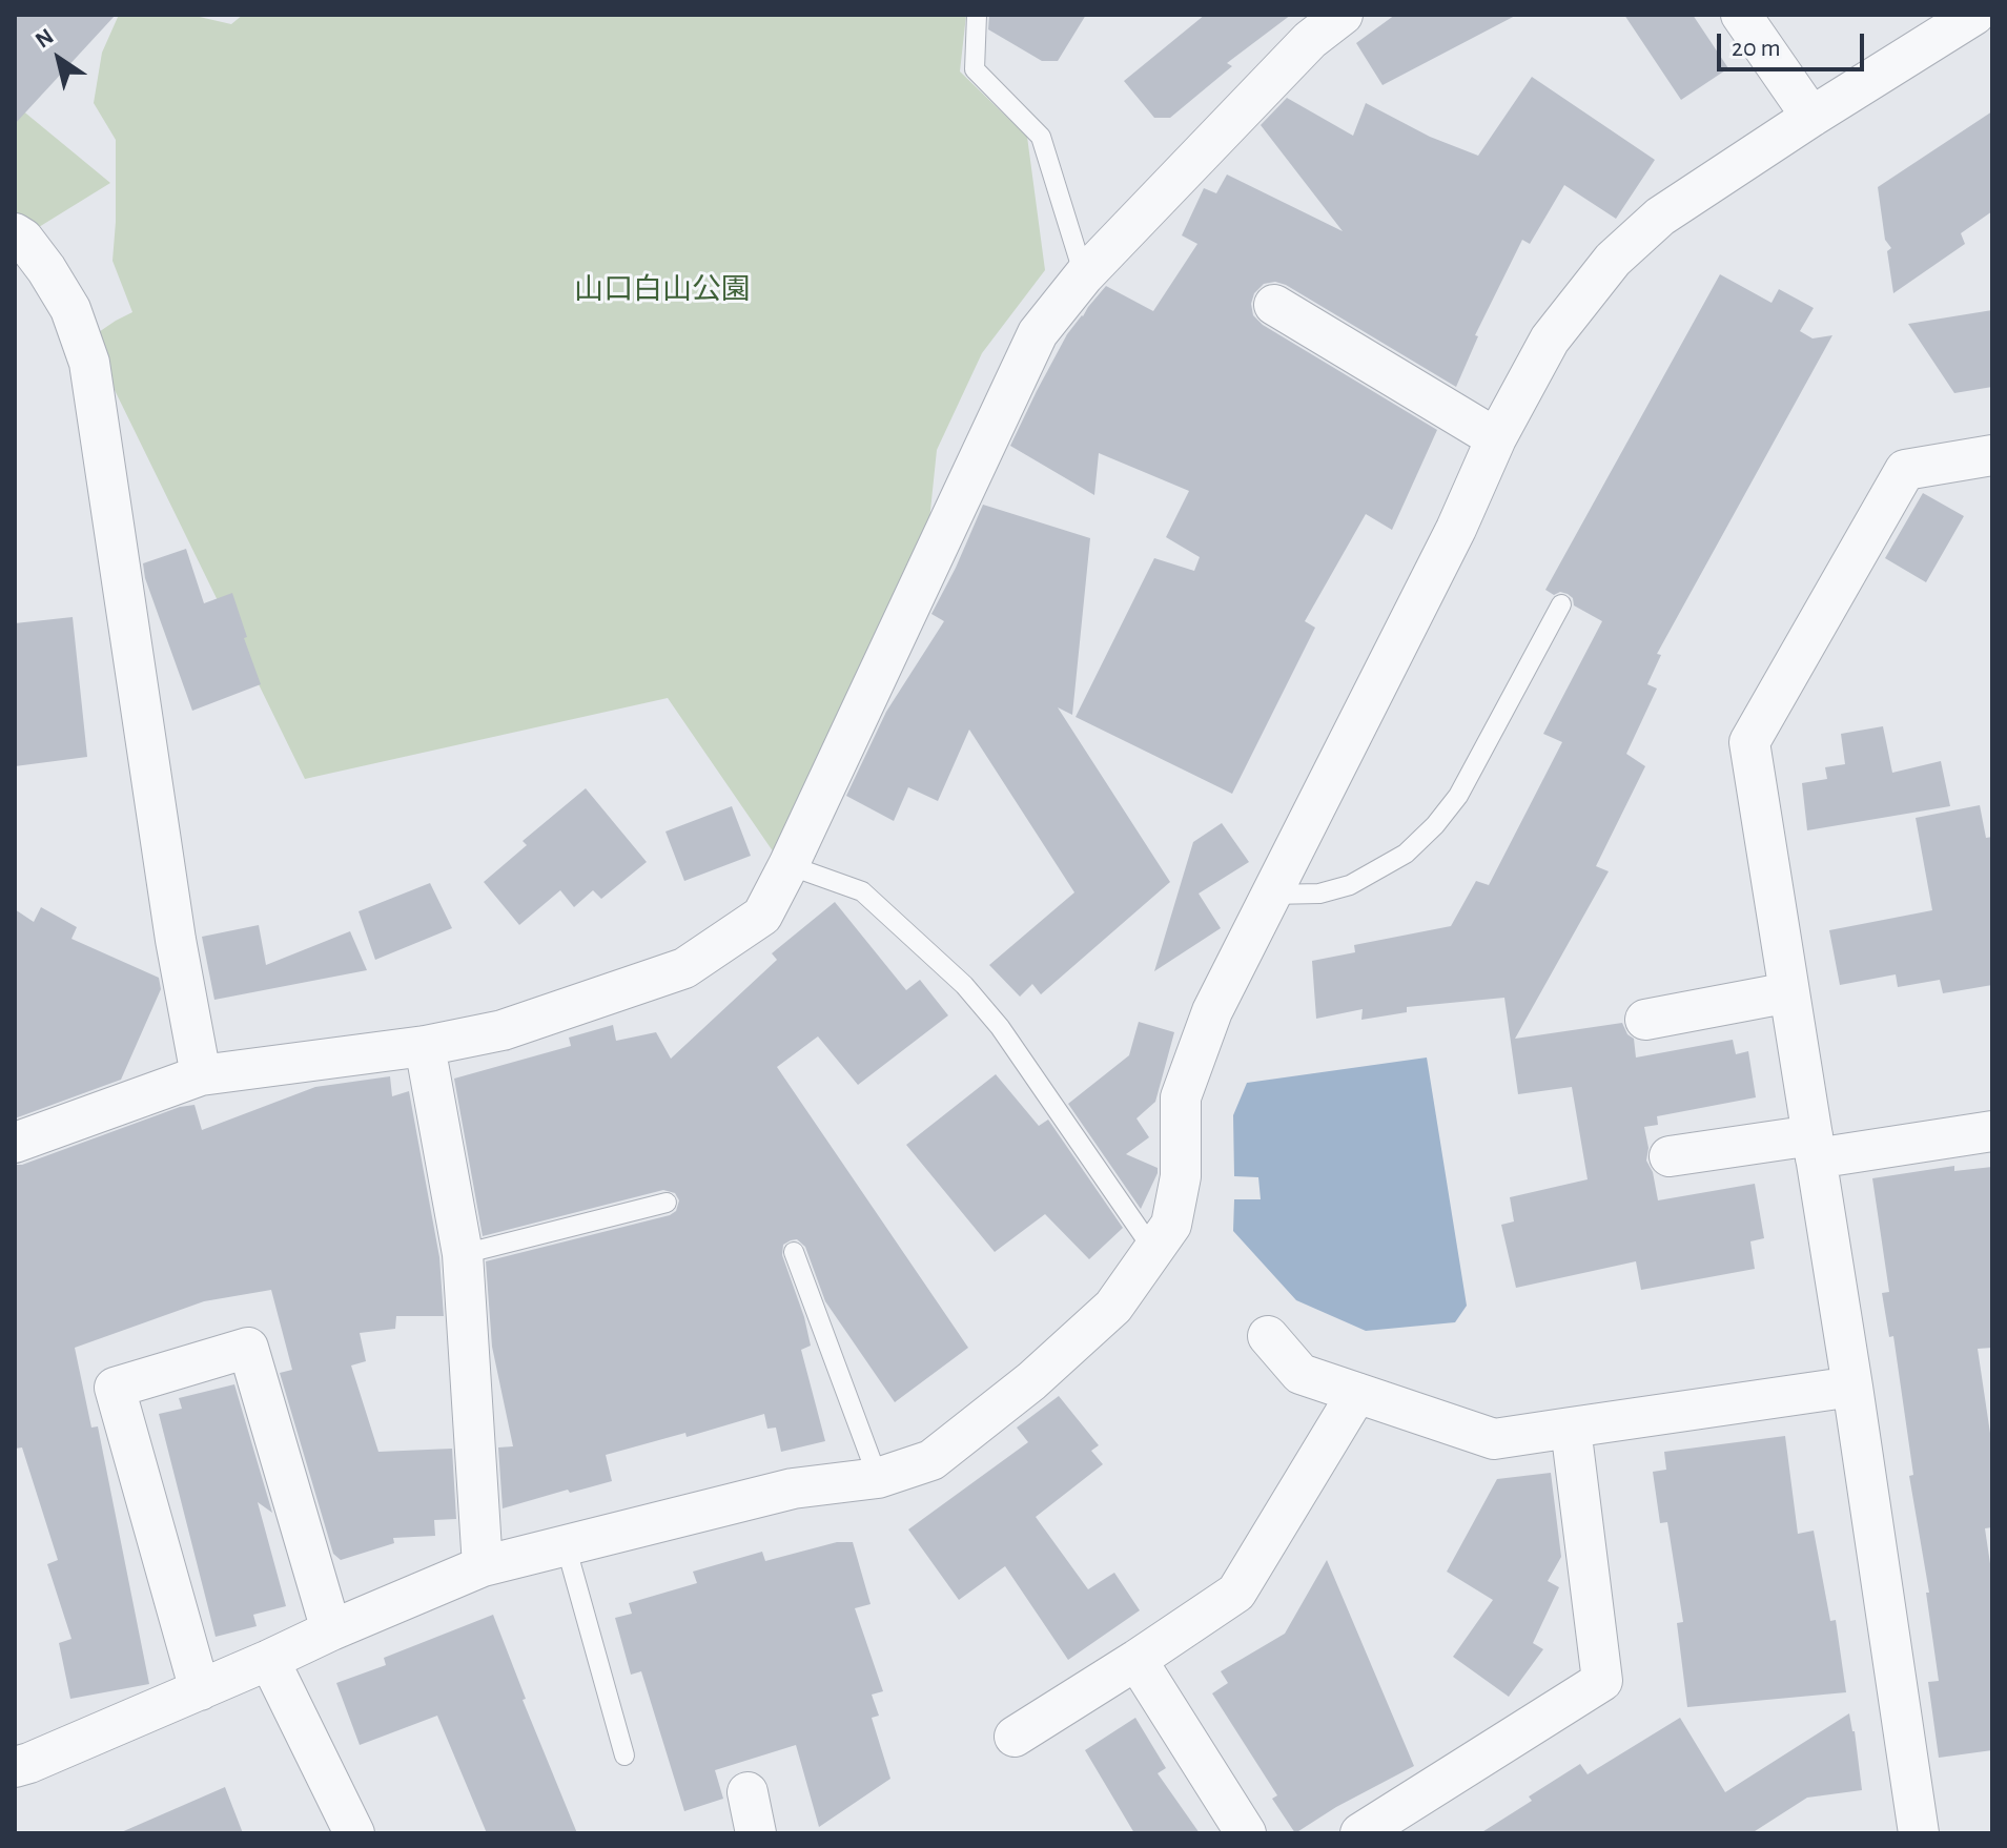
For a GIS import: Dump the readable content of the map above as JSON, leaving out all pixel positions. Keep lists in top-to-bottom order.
{
  "parks": ["山口白山公園"],
  "scale_bar": "20 m",
  "north": "top left"
}
